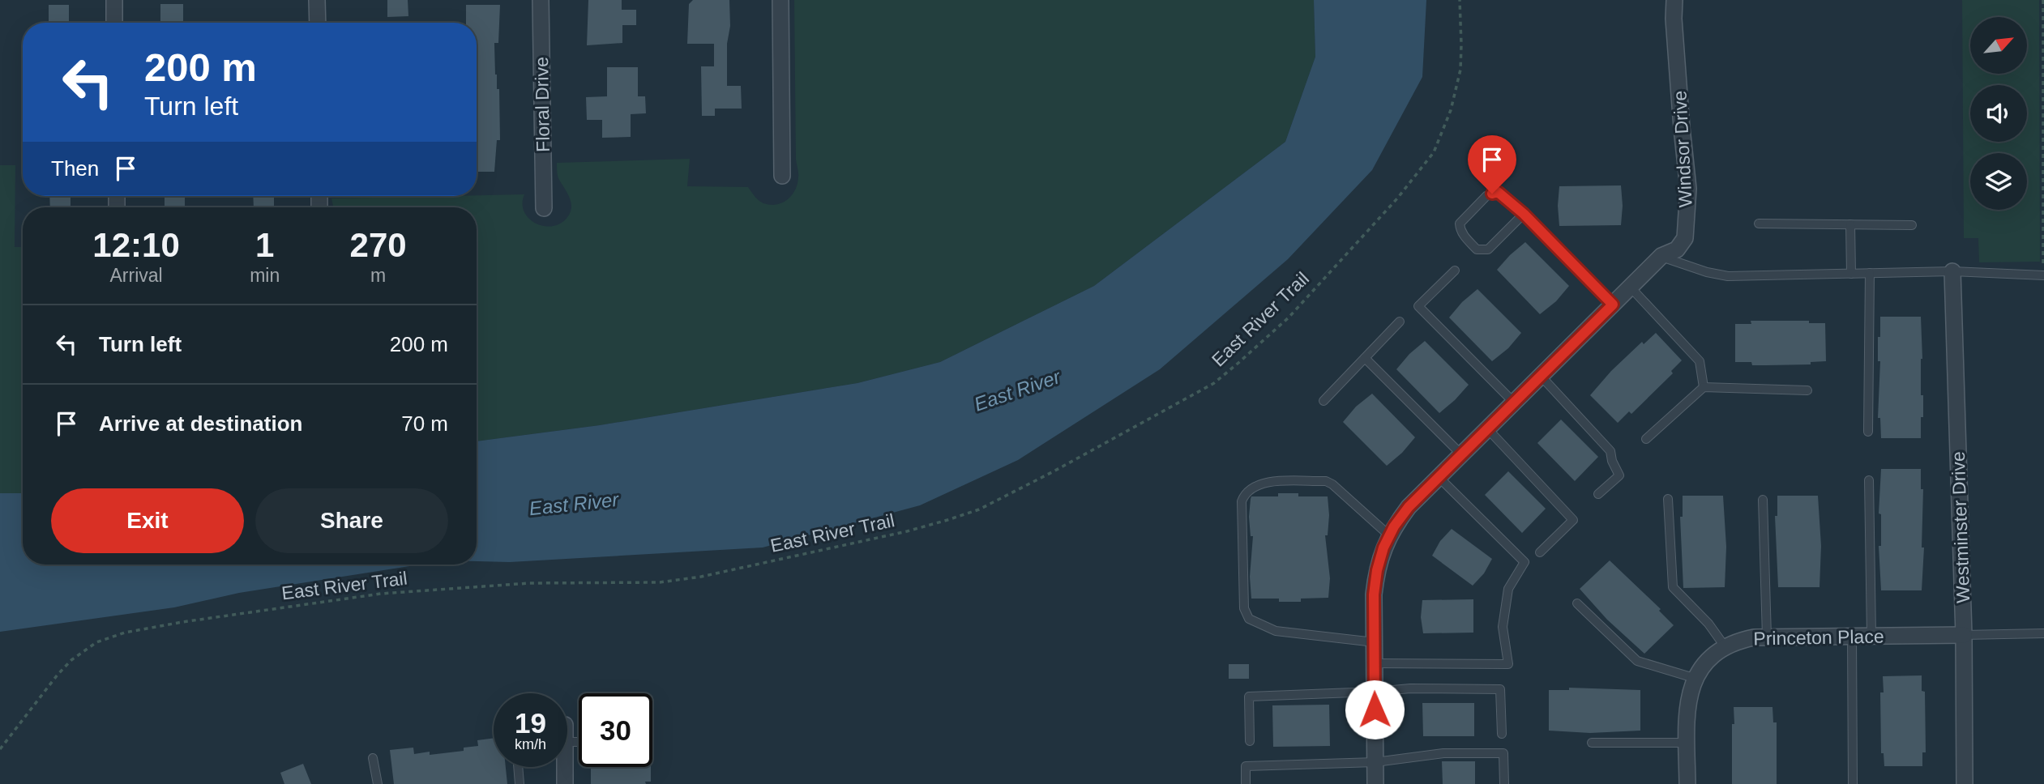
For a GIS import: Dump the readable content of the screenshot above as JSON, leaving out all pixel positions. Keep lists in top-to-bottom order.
{
  "streets": {
    "street": [
      "Floral Drive",
      "Windsor Drive",
      "Westminster Drive",
      "Princeton Place"
    ],
    "path": ["East River Trail"]
  },
  "crossings": [
    ["Westminster Drive", "Princeton Place"]
  ],
  "water": ["East River"],
  "north": "top right",
  "page": {
    "turn": ["200 m", "Turn left"],
    "then": "Then",
    "eta": [
      "12:10",
      "Arrival",
      "1",
      "min",
      "270",
      "m"
    ],
    "list": [
      {
        "name": "Turn left",
        "value": "200 m"
      },
      {
        "name": "Arrive at destination",
        "value": "70 m"
      }
    ],
    "buttons": ["Exit", "Share"],
    "speed": "19 km/h",
    "limit": "30"
  }
}
